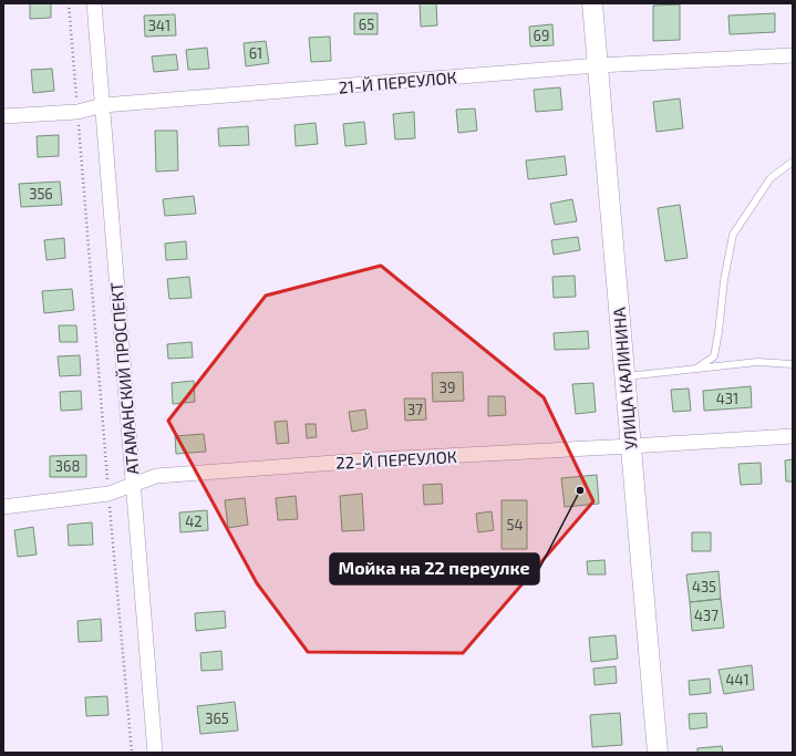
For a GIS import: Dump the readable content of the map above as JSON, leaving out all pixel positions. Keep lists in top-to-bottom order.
{
  "streets": {
    "main road": ["УЛИЦА КАЛИНИНА"],
    "street": ["21-Й ПЕРЕУЛОК", "АТАМАНСКИЙ ПРОСПЕКТ", "22-Й ПЕРЕУЛОК"]
  },
  "crossings": [
    ["21-Й ПЕРЕУЛОК", "АТАМАНСКИЙ ПРОСПЕКТ"],
    ["21-Й ПЕРЕУЛОК", "УЛИЦА КАЛИНИНА"],
    ["АТАМАНСКИЙ ПРОСПЕКТ", "22-Й ПЕРЕУЛОК"],
    ["УЛИЦА КАЛИНИНА", "22-Й ПЕРЕУЛОК"]
  ],
  "places": ["Мойка на 22 переулке"],
  "house_numbers": [
    "65",
    "341",
    "69",
    "61",
    "356",
    "39",
    "431",
    "37",
    "368",
    "42",
    "54",
    "435",
    "437",
    "441",
    "365"
  ]
}
